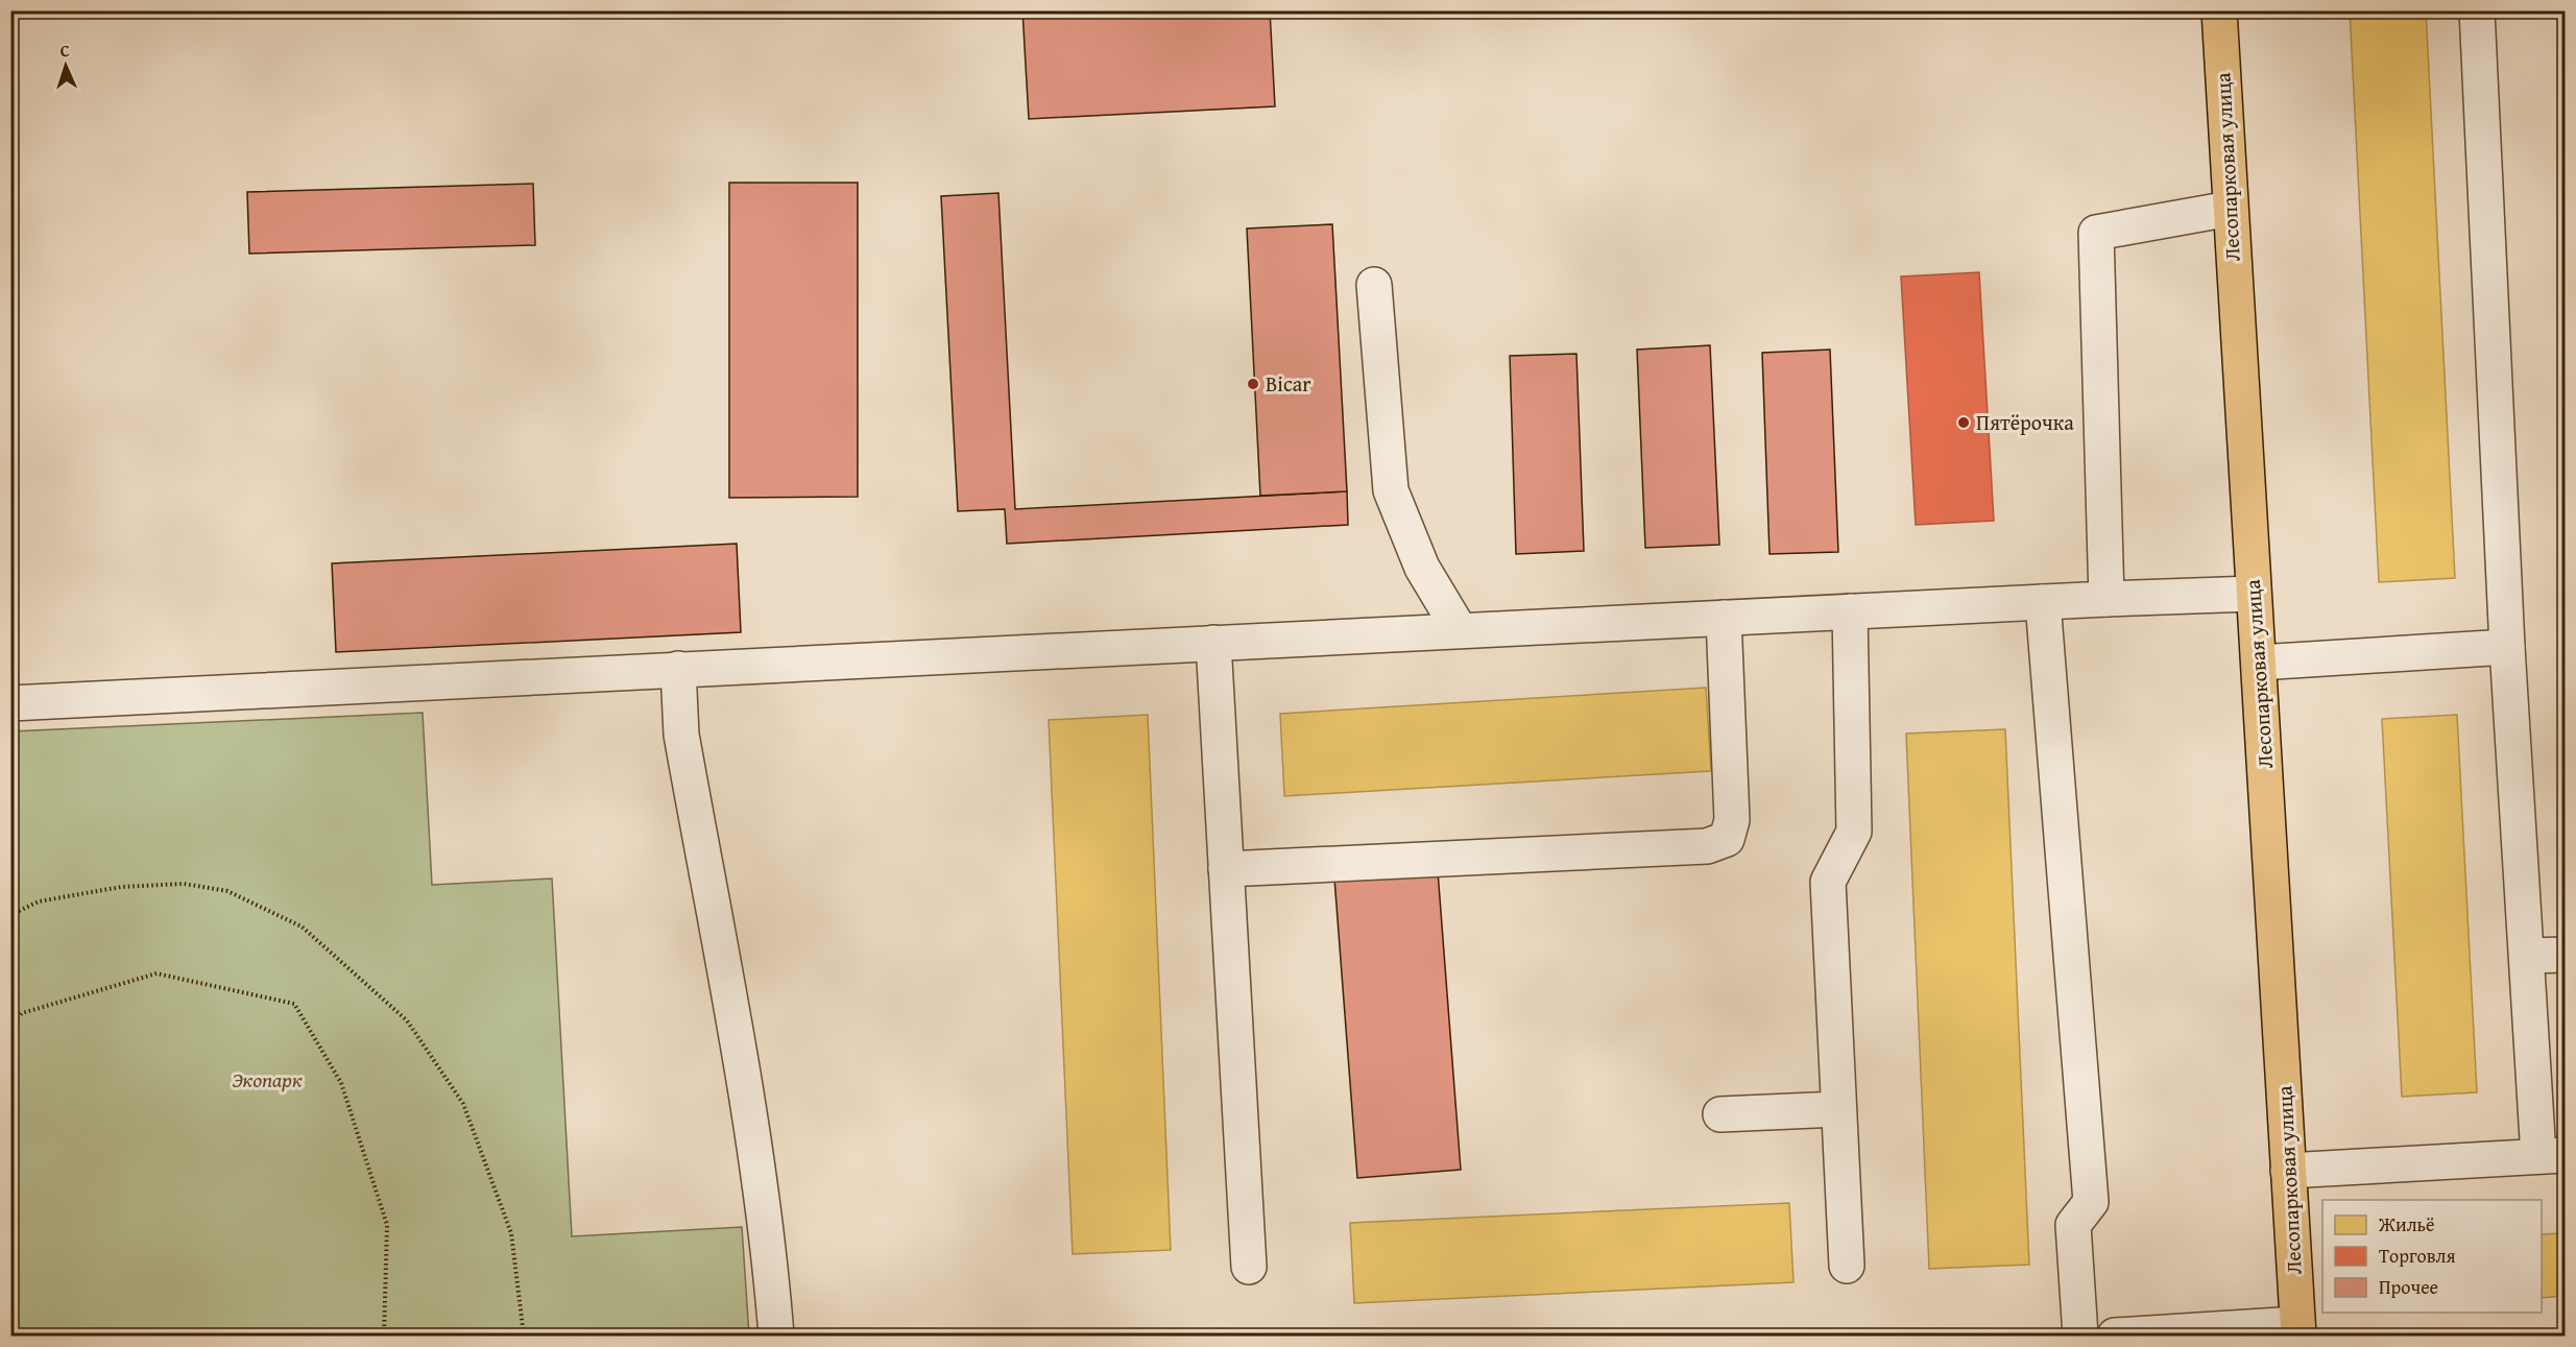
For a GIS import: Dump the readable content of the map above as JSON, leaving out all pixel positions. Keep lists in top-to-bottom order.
{
  "streets": {
    "main road": ["Лесопарковая улица"]
  },
  "parks": ["Экопарк"],
  "places": ["Bicar", "Пятёрочка"],
  "legend": ["Жильё", "Торговля", "Прочее"],
  "north": "top"
}
